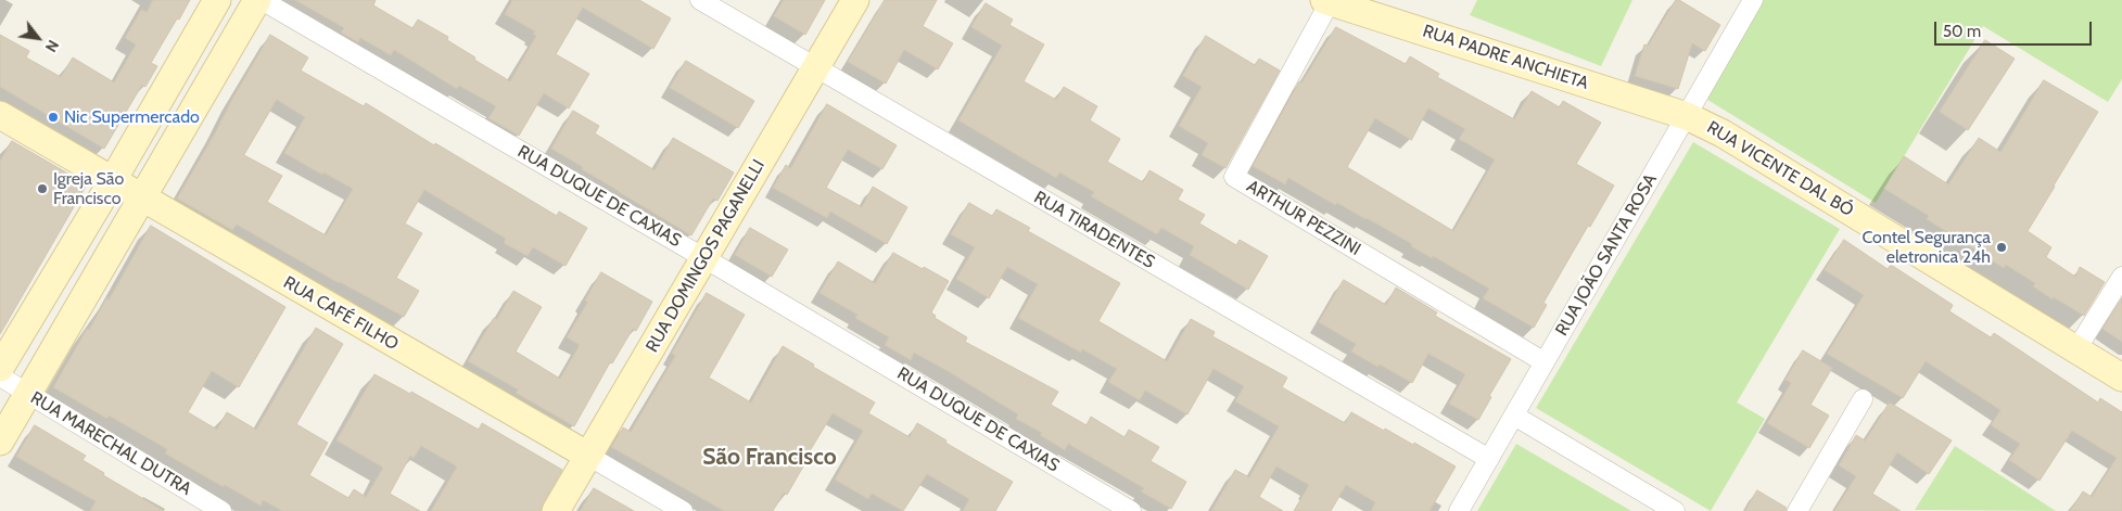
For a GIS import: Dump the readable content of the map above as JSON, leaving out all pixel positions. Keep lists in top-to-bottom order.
{
  "streets": {
    "street": [
      "RUA PADRE ANCHIETA",
      "RUA VICENTE DAL BÓ",
      "RUA DUQUE DE CAXIAS",
      "ARTHUR PEZZINI",
      "RUA TIRADENTES",
      "RUA JOÃO SANTA ROSA",
      "RUA DOMINGOS PAGANELLI",
      "RUA CAFÉ FILHO",
      "RUA MARECHAL DUTRA"
    ]
  },
  "crossings": [
    ["RUA PADRE ANCHIETA", "RUA VICENTE DAL BÓ"],
    ["RUA PADRE ANCHIETA", "ARTHUR PEZZINI"],
    ["RUA PADRE ANCHIETA", "RUA JOÃO SANTA ROSA"],
    ["RUA VICENTE DAL BÓ", "RUA JOÃO SANTA ROSA"],
    ["RUA DUQUE DE CAXIAS", "RUA DOMINGOS PAGANELLI"],
    ["ARTHUR PEZZINI", "RUA JOÃO SANTA ROSA"],
    ["RUA TIRADENTES", "RUA JOÃO SANTA ROSA"],
    ["RUA TIRADENTES", "RUA DOMINGOS PAGANELLI"],
    ["RUA DOMINGOS PAGANELLI", "RUA CAFÉ FILHO"]
  ],
  "districts": ["São Francisco"],
  "places": ["Nic Supermercado", "Igreja São Francisco", "Contel Segurança eletronica 24h"],
  "scale_bar": "50 m",
  "north": "bottom right"
}
